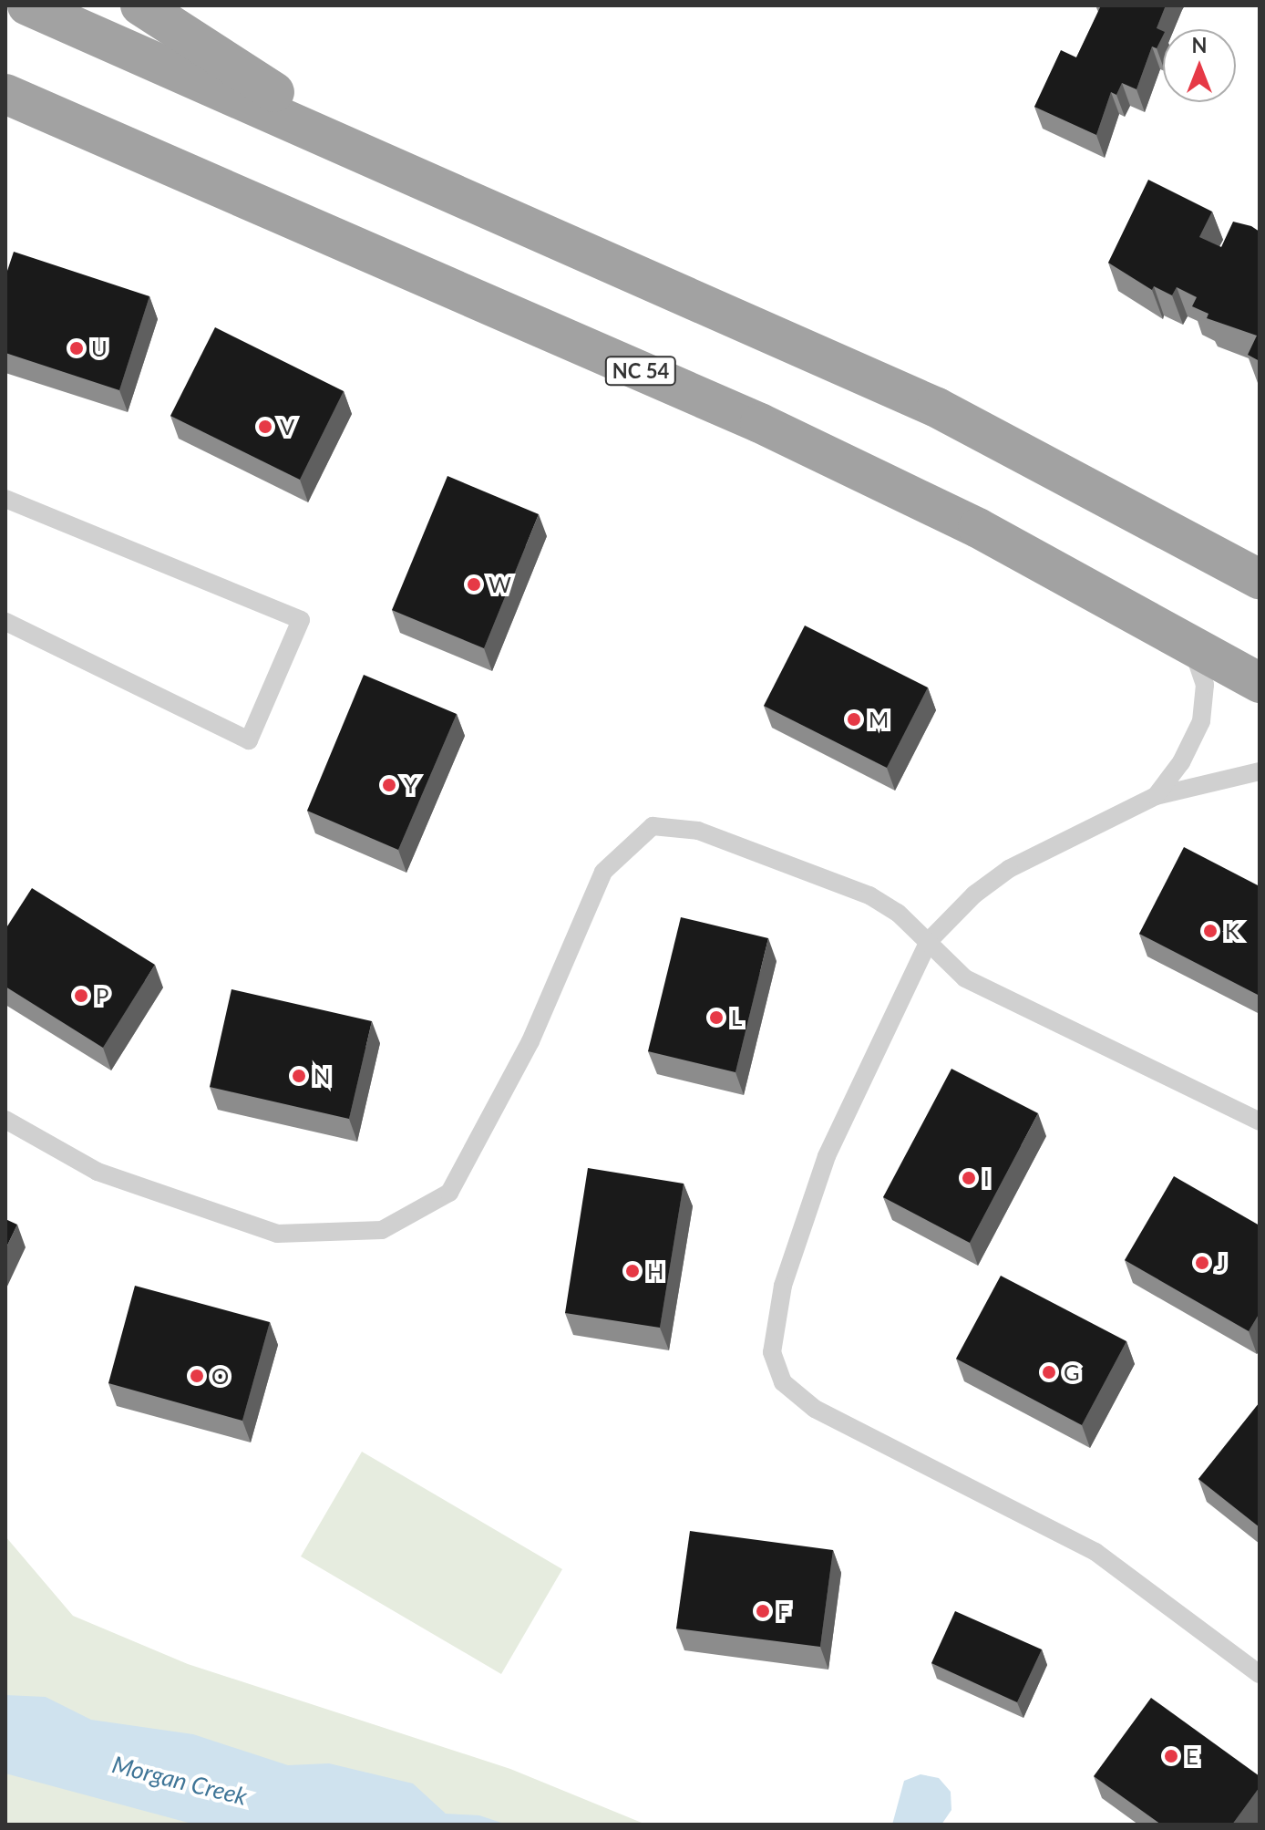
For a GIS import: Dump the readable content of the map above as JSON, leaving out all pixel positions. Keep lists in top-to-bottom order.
{
  "streets": {
    "highway": ["NC 54"]
  },
  "water": ["Morgan Creek"],
  "places": [
    "U",
    "V",
    "W",
    "M",
    "Y",
    "K",
    "P",
    "L",
    "N",
    "I",
    "J",
    "H",
    "G",
    "O",
    "F",
    "E"
  ],
  "north": "top"
}
